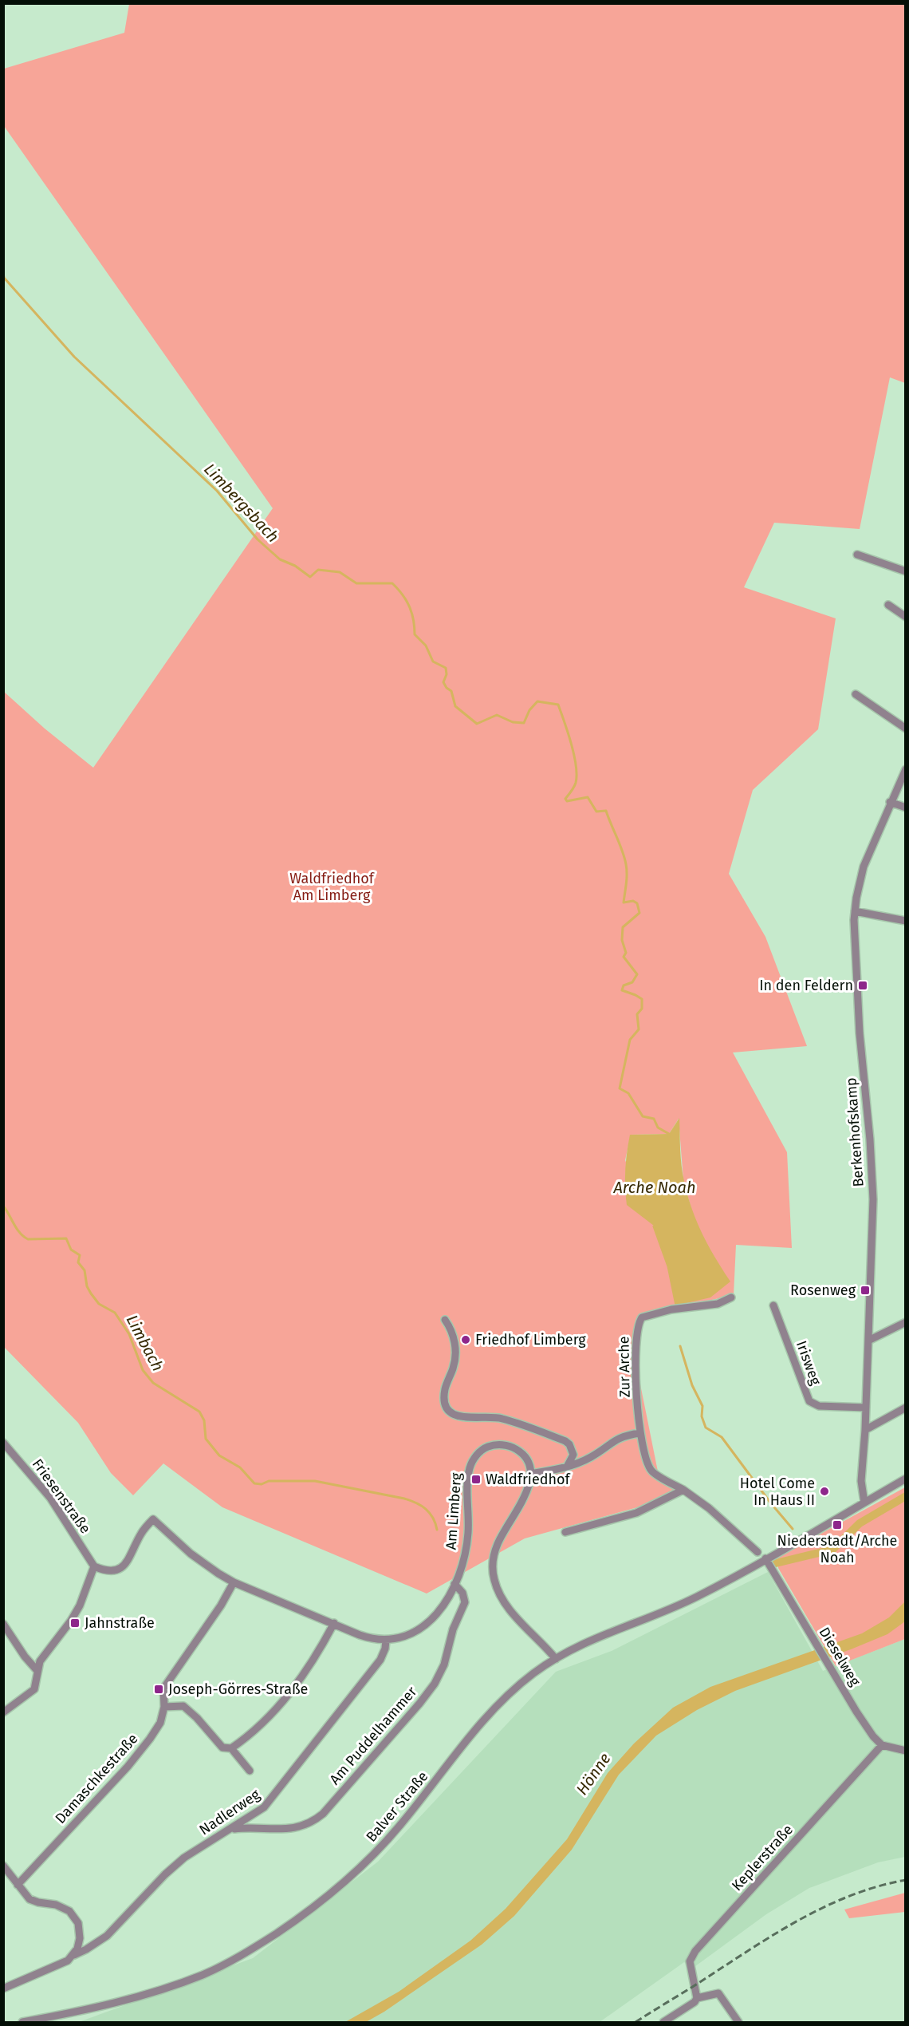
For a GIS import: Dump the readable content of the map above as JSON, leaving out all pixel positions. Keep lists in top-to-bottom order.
{
  "streets": {
    "street": [
      "Berkenhofskamp",
      "Irisweg",
      "Zur Arche",
      "Friesenstraße",
      "Am Limberg",
      "Dieselweg",
      "Am Puddelhammer",
      "Damaschkestraße",
      "Balver Straße",
      "Nadlerweg",
      "Keplerstraße"
    ]
  },
  "crossings": [
    ["Berkenhofskamp", "Irisweg"],
    ["Berkenhofskamp", "Balver Straße"],
    ["Friesenstraße", "Am Limberg"],
    ["Am Limberg", "Am Puddelhammer"],
    ["Am Limberg", "Damaschkestraße"],
    ["Am Limberg", "Nadlerweg"],
    ["Dieselweg", "Balver Straße"],
    ["Dieselweg", "Keplerstraße"],
    ["Am Puddelhammer", "Nadlerweg"]
  ],
  "water": [
    "Limbergsbach",
    "Arche Noah",
    "Limbach",
    "Hönne"
  ],
  "parks": ["Waldfriedhof Am Limberg"],
  "places": {
    "transit": [
      "In den Feldern",
      "Rosenweg",
      "Waldfriedhof",
      "Niederstadt/Arche Noah",
      "Jahnstraße",
      "Joseph-Görres-Straße"
    ],
    "other": ["Friedhof Limberg", "Hotel Come In Haus II"]
  }
}
